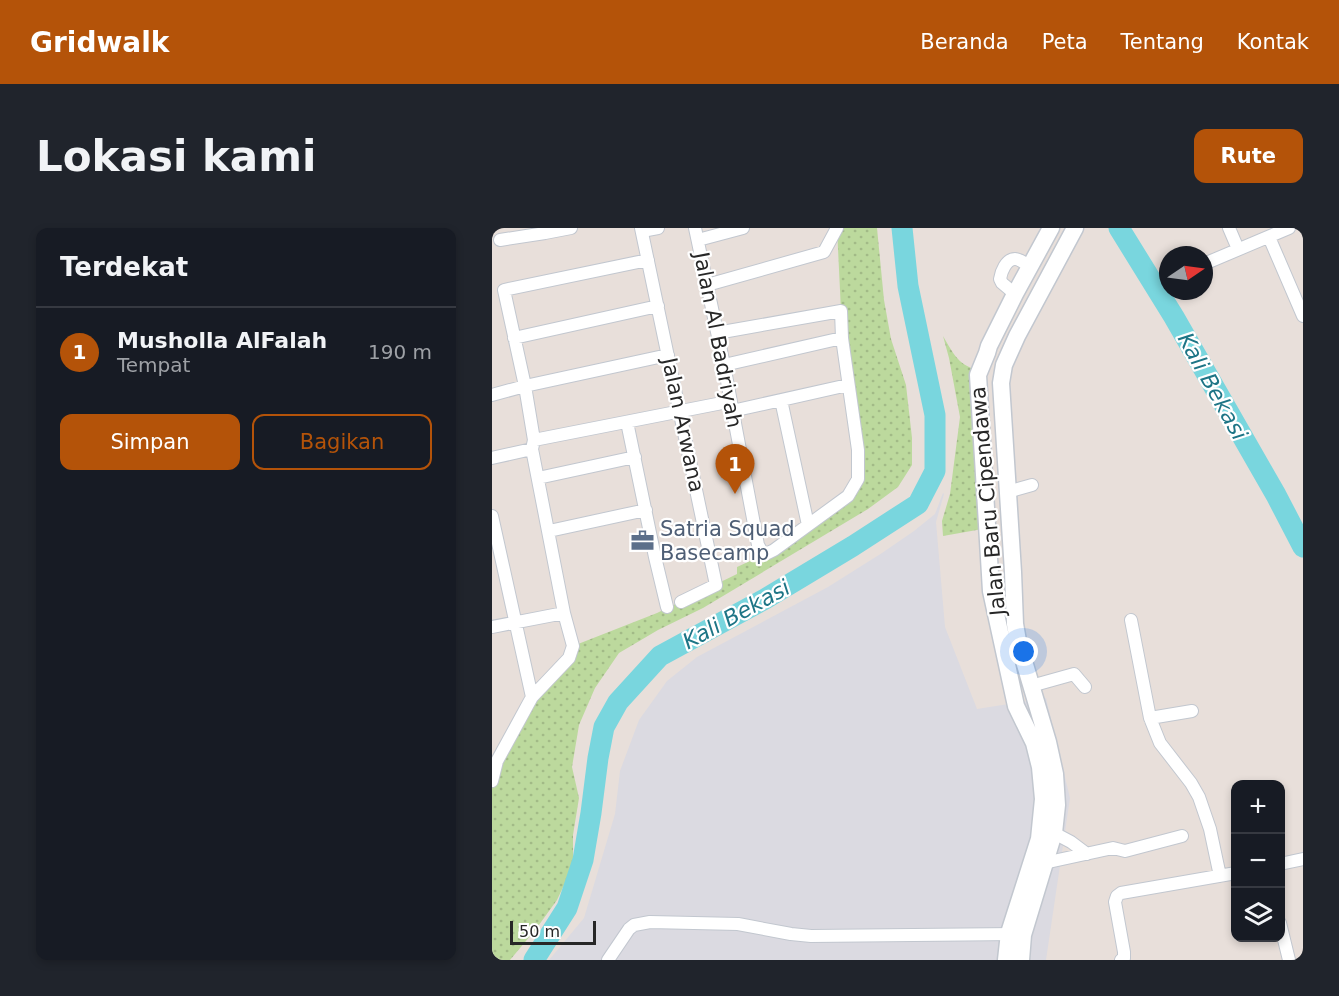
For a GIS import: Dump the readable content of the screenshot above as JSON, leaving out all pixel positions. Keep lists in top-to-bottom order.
{
  "streets": {
    "main road": ["Jalan Baru Cipendawa"],
    "street": ["Jalan Al Badriyah", "Jalan Arwana"]
  },
  "water": ["Kali Bekasi"],
  "places": {
    "office": ["Satria Squad Basecamp"]
  },
  "scale_bar": "50 m",
  "north": "right",
  "page": {
    "header": "Gridwalk",
    "nav": [
      "Beranda",
      "Peta",
      "Tentang",
      "Kontak"
    ],
    "buttons": [
      "Rute",
      ["Simpan", "Bagikan"]
    ],
    "title": "Lokasi kami",
    "heading": "Terdekat",
    "list": [
      {
        "mark": "1",
        "name": "Musholla AlFalah",
        "note": "Tempat",
        "value": "190 m"
      }
    ],
    "pins": "1",
    "map_buttons": ["+", "−"],
    "scale": "50 m"
  }
}
